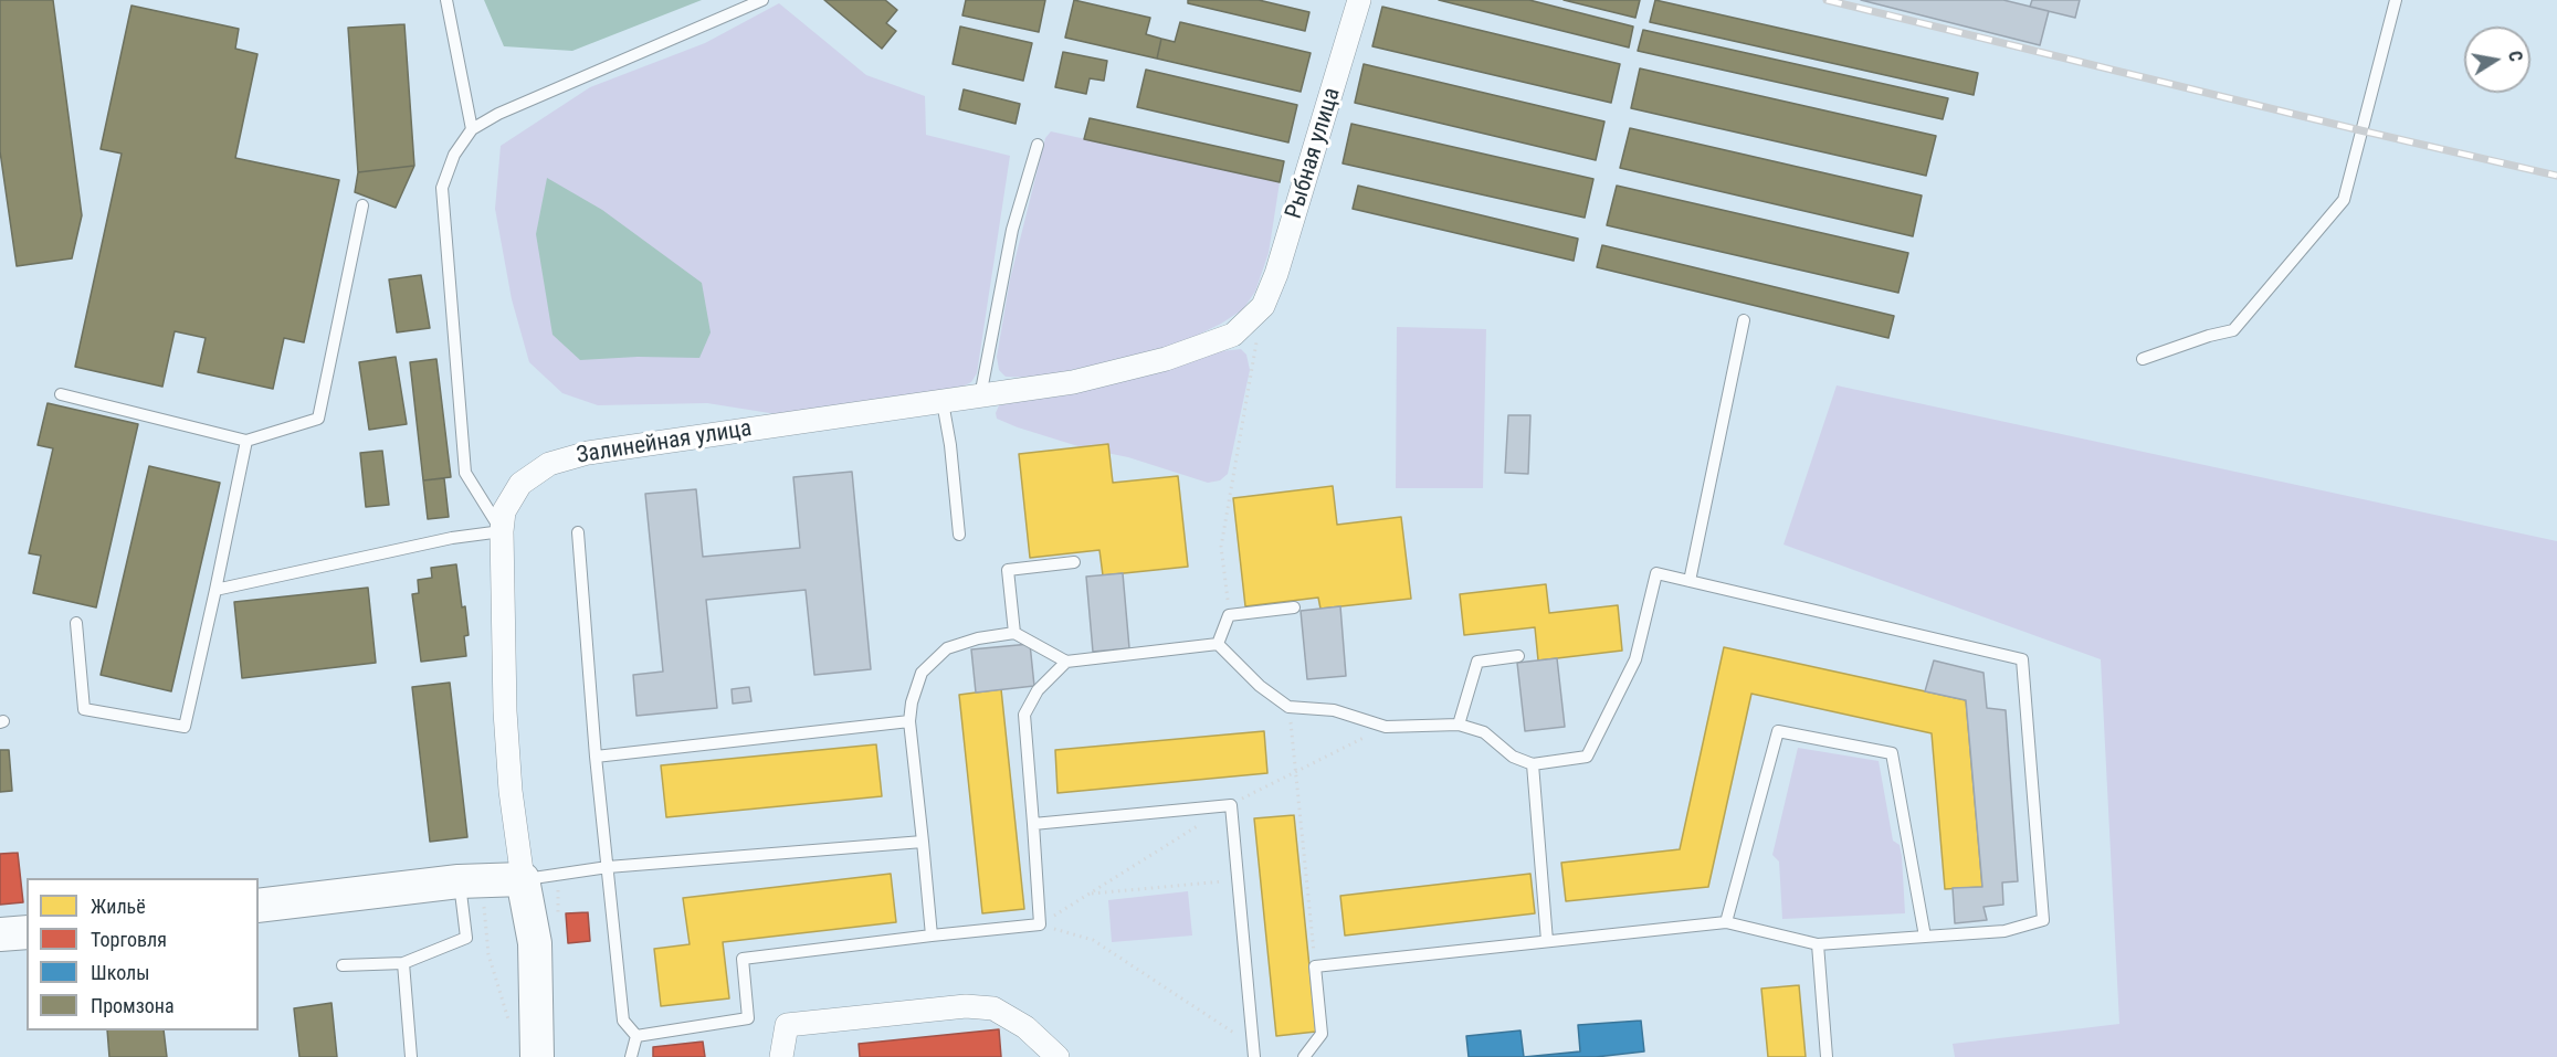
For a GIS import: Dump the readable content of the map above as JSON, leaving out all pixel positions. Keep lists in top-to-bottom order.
{
  "streets": {
    "street": ["Рыбная улица", "Залинейная улица"]
  },
  "crossings": [
    ["Рыбная улица", "Залинейная улица"]
  ],
  "legend": [
    "Жильё",
    "Торговля",
    "Школы",
    "Промзона"
  ],
  "north": "right"
}
